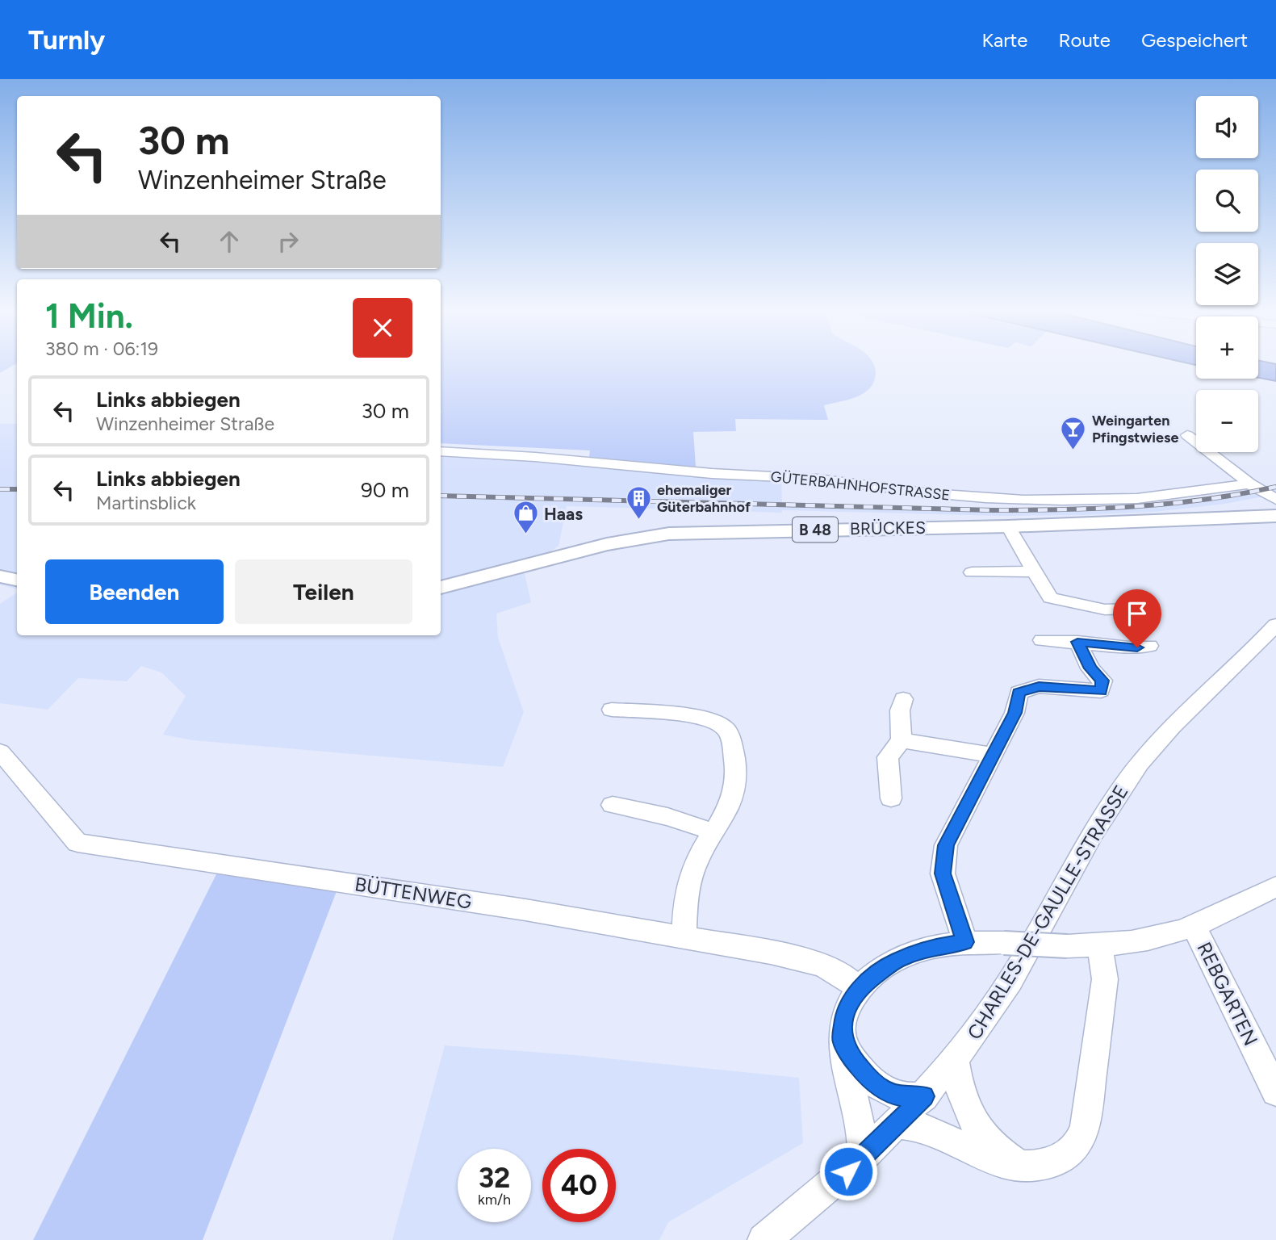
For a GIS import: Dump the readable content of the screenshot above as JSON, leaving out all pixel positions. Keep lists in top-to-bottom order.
{
  "streets": {
    "main road": ["BRÜCKES", "B 48"],
    "street": [
      "GÜTERBAHNHOFSTRASSE",
      "BÜTTENWEG",
      "CHARLES-DE-GAULLE-STRASSE",
      "REBGARTEN"
    ]
  },
  "places": {
    "bar": ["Weingarten Pfingstwiese"],
    "building": ["ehemaliger Güterbahnhof"],
    "shop": ["Haas"]
  },
  "page": {
    "header": "Turnly",
    "nav": ["Karte", "Route", "Gespeichert"],
    "map_buttons": ["+", "−"],
    "turn": ["30 m", "Winzenheimer Straße"],
    "heading": ["1 Min.", "380 m · 06:19"],
    "list": [
      {
        "name": "Links abbiegen",
        "note": "Winzenheimer Straße",
        "value": "30 m"
      },
      {
        "name": "Links abbiegen",
        "note": "Martinsblick",
        "value": "90 m"
      }
    ],
    "buttons": ["Beenden", "Teilen"],
    "speed": "32 km/h",
    "limit": "40"
  }
}
